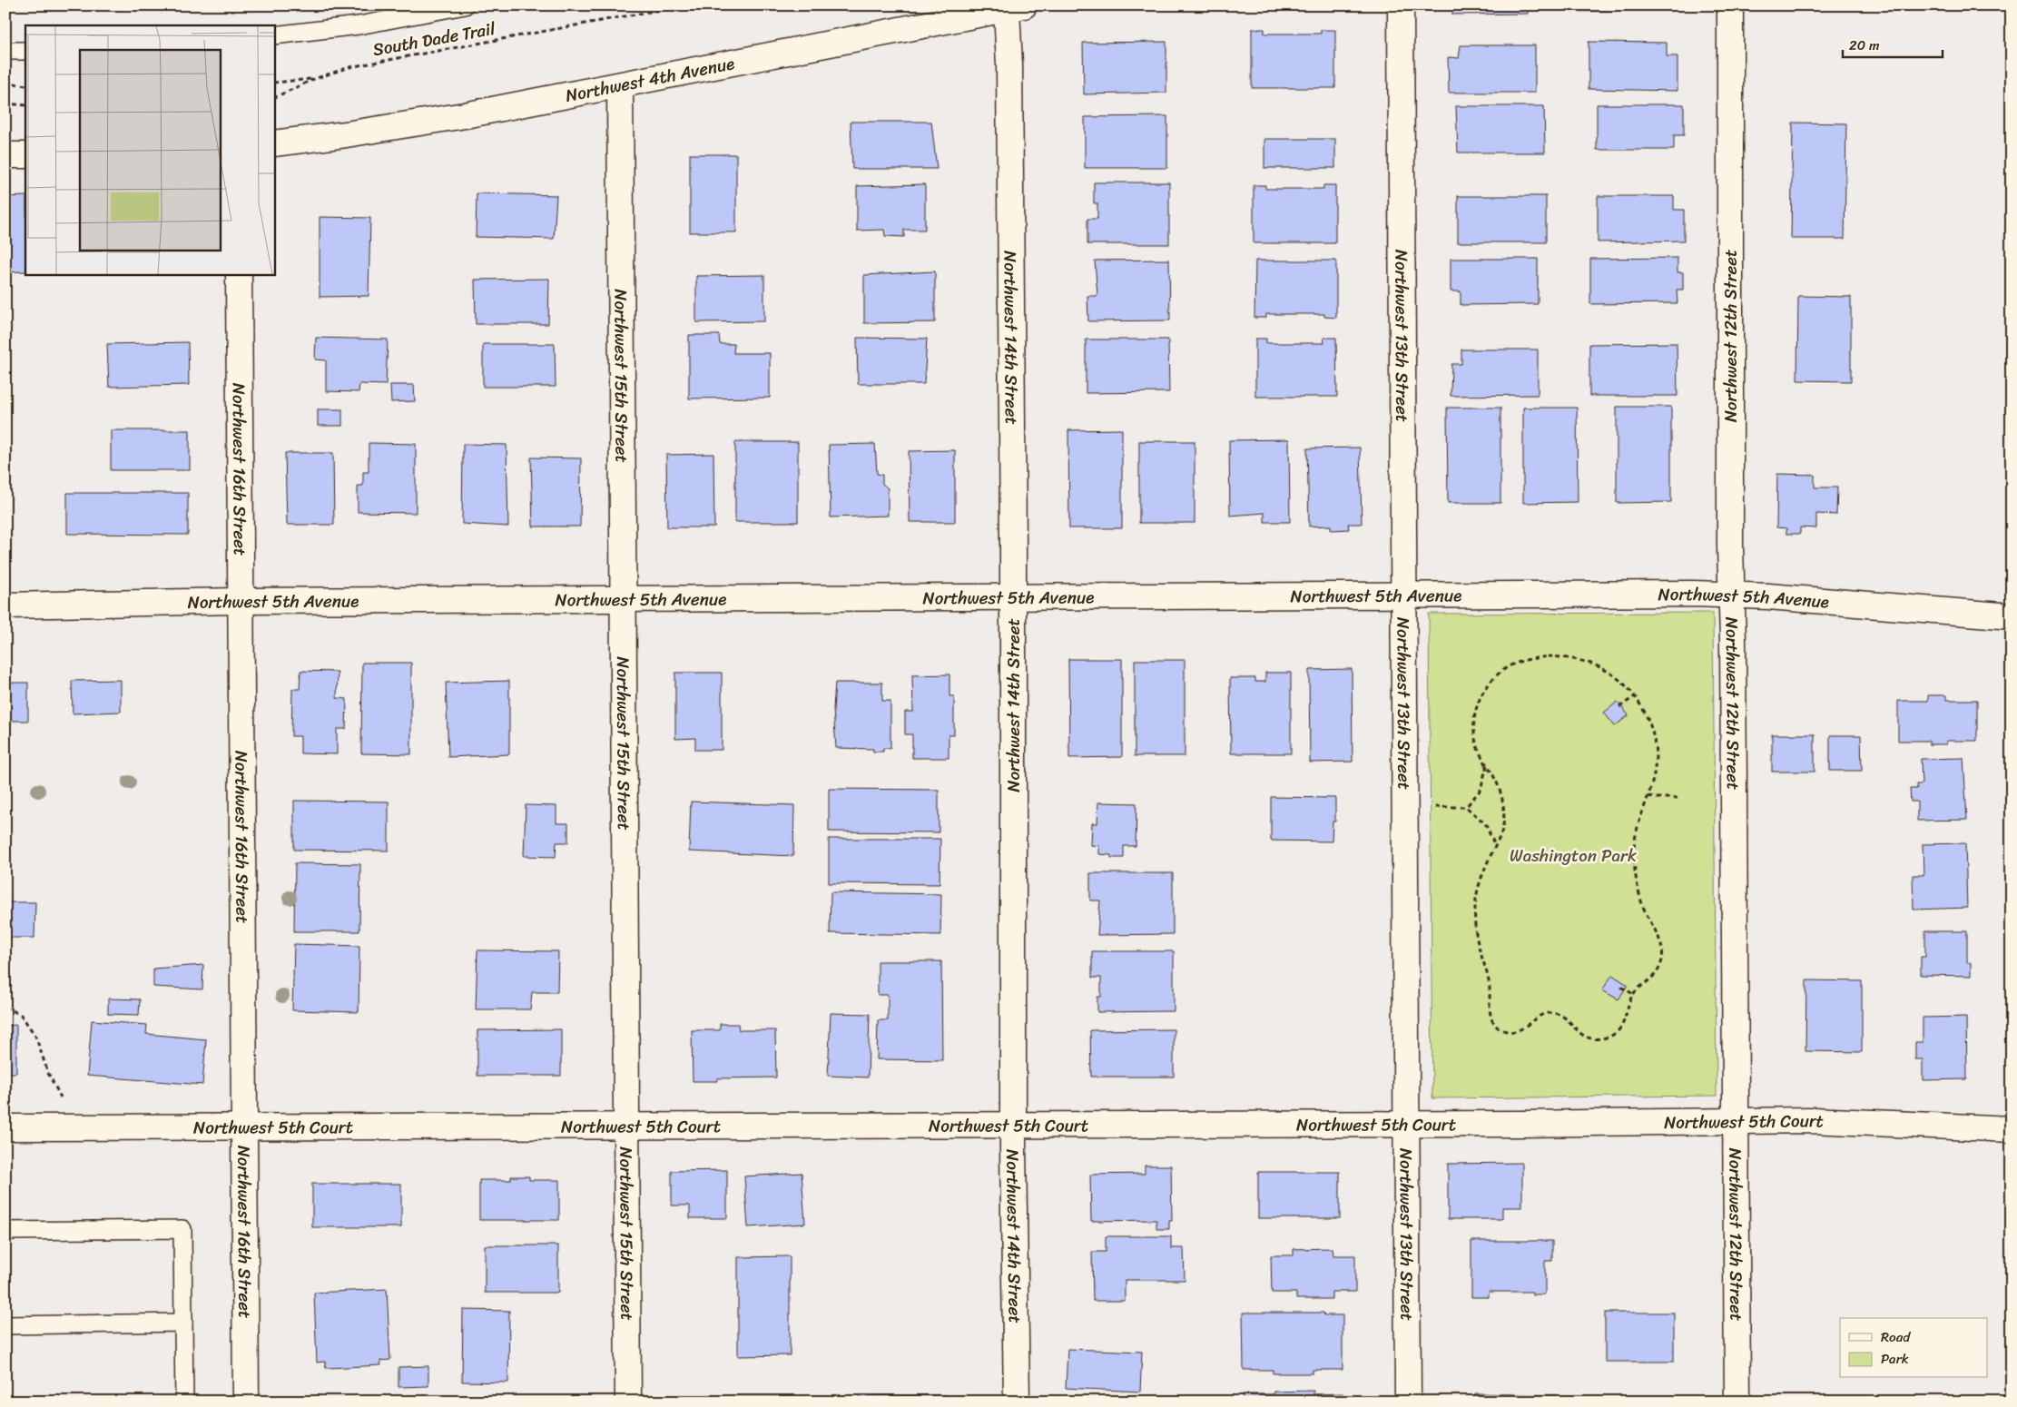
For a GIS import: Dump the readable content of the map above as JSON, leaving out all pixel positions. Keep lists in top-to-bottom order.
{
  "streets": {
    "street": [
      "Northwest 4th Avenue",
      "Northwest 13th Street",
      "Northwest 12th Street",
      "Northwest 14th Street",
      "Northwest 15th Street",
      "Northwest 16th Street",
      "Northwest 5th Avenue",
      "Northwest 5th Court"
    ],
    "path": ["South Dade Trail"]
  },
  "crossings": [
    ["Northwest 4th Avenue", "Northwest 14th Street"],
    ["Northwest 4th Avenue", "Northwest 15th Street"],
    ["Northwest 13th Street", "Northwest 5th Avenue"],
    ["Northwest 13th Street", "Northwest 5th Court"],
    ["Northwest 12th Street", "Northwest 5th Avenue"],
    ["Northwest 12th Street", "Northwest 5th Court"],
    ["Northwest 14th Street", "Northwest 5th Avenue"],
    ["Northwest 14th Street", "Northwest 5th Court"],
    ["Northwest 15th Street", "Northwest 5th Avenue"],
    ["Northwest 15th Street", "Northwest 5th Court"],
    ["Northwest 16th Street", "Northwest 5th Avenue"],
    ["Northwest 16th Street", "Northwest 5th Court"]
  ],
  "parks": ["Washington Park"],
  "legend": ["Road", "Park"],
  "scale_bar": "20 m"
}
